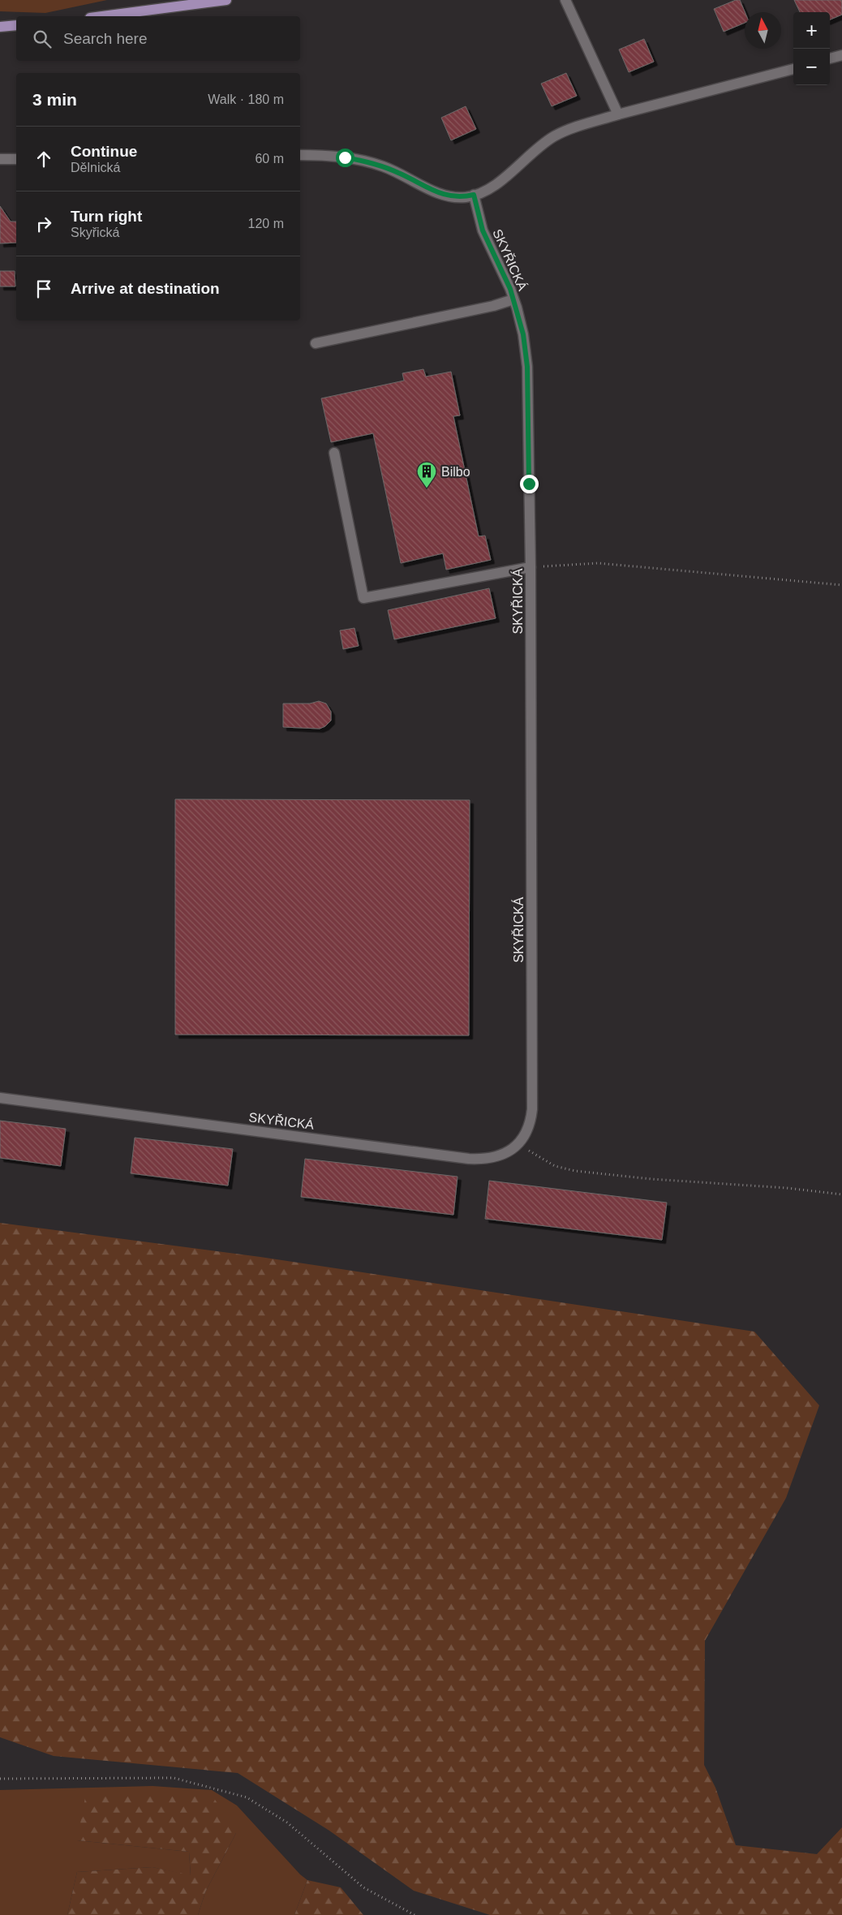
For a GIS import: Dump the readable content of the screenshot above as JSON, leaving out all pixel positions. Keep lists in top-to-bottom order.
{
  "streets": {
    "street": ["SKYŘICKÁ"]
  },
  "places": {
    "building": ["Bilbo"]
  },
  "north": "top",
  "page": {
    "map_buttons": ["+", "−"],
    "search": "Search here",
    "heading": ["3 min", "Walk · 180 m"],
    "list": [
      ["Continue", "Dělnická", "60 m"],
      ["Turn right", "Skyřická", "120 m"],
      "Arrive at destination"
    ]
  }
}
